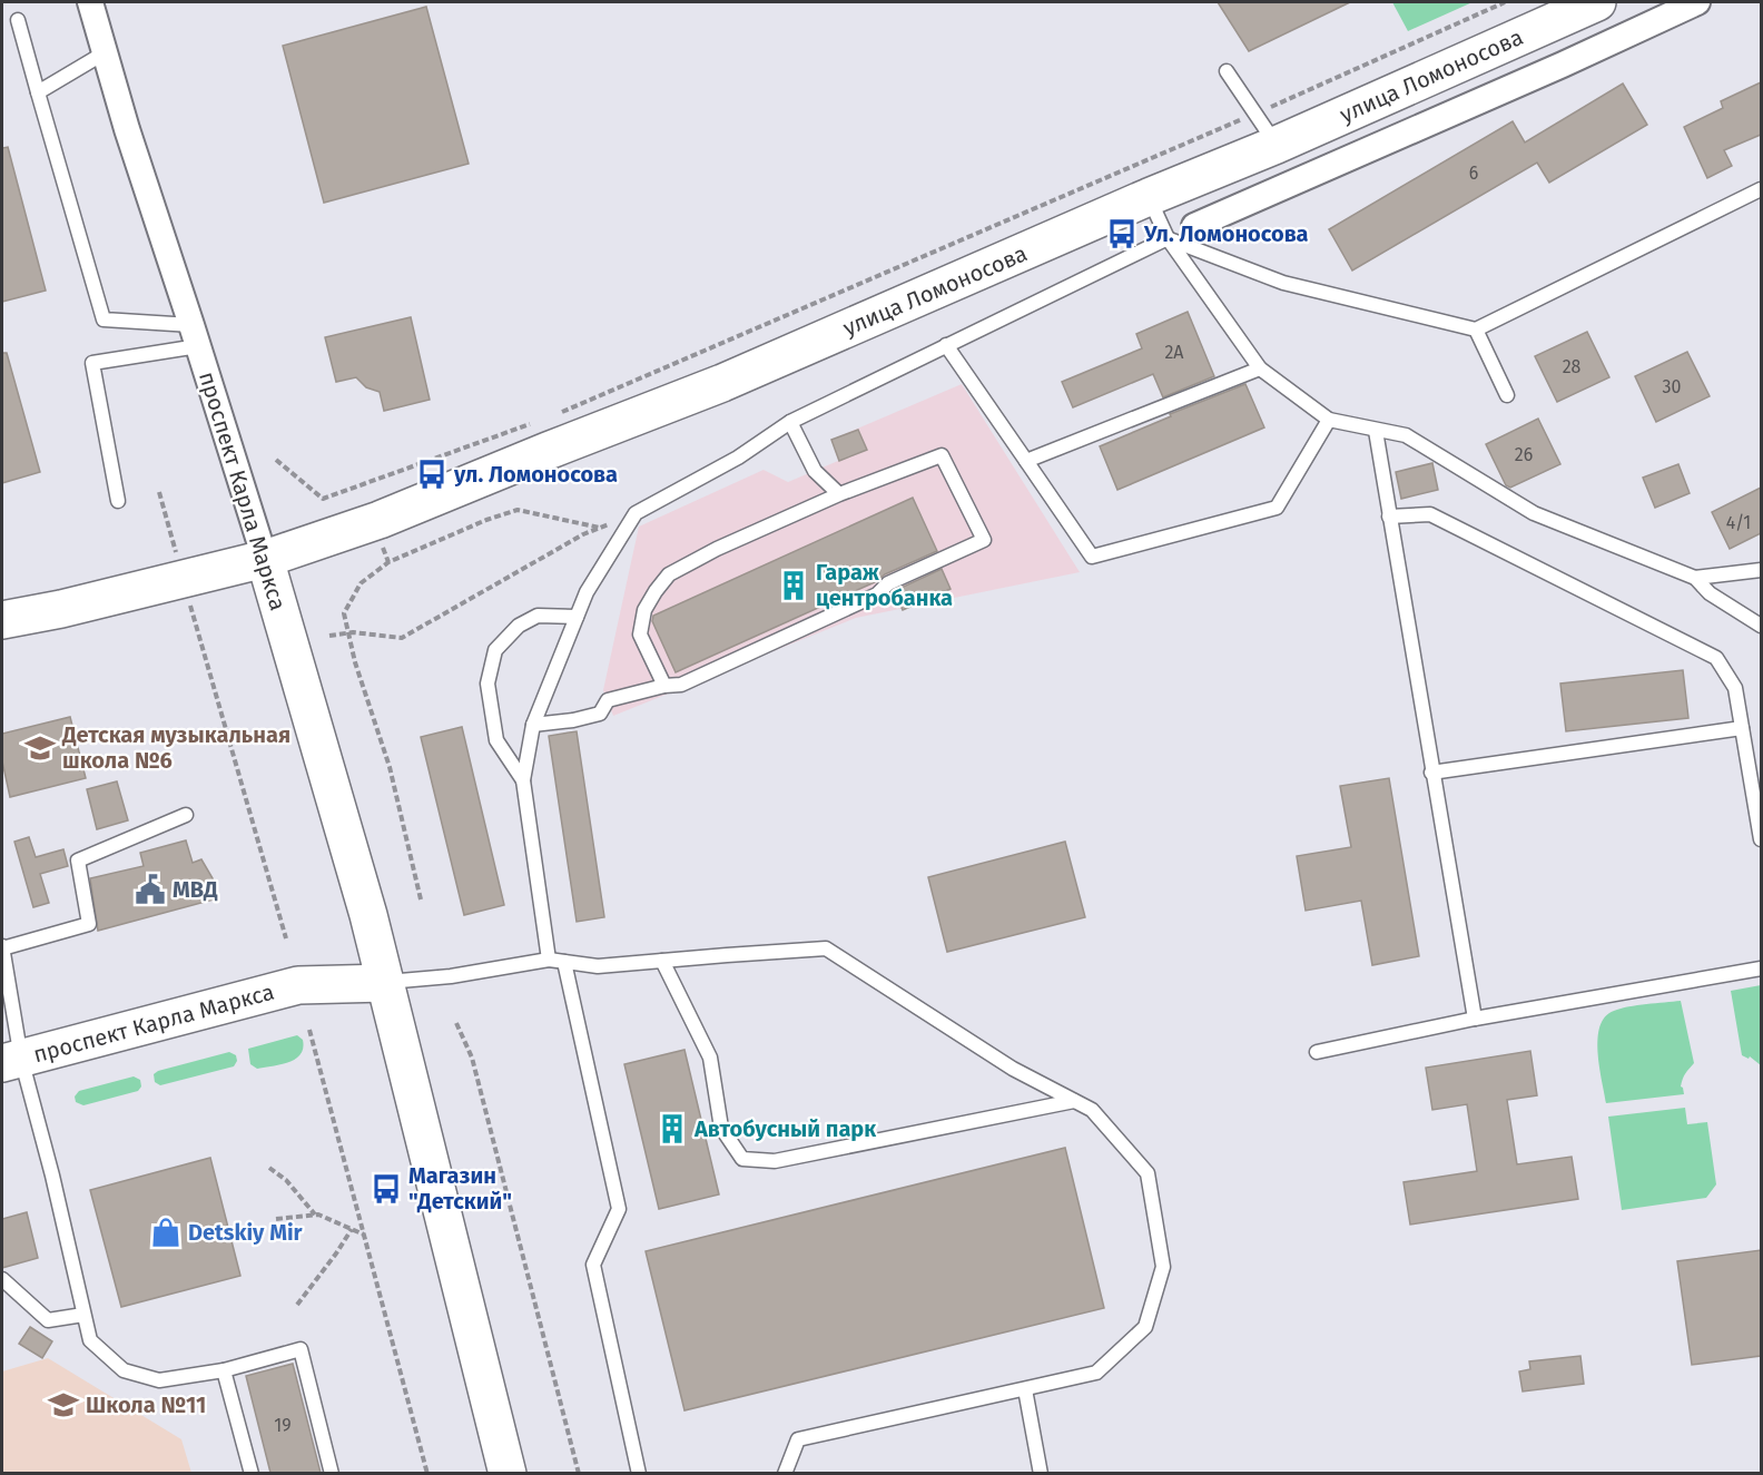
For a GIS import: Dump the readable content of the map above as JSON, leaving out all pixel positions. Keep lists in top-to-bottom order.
{
  "streets": {
    "street": ["улица Ломоносова", "проспект Карла Маркса"]
  },
  "crossings": [
    ["улица Ломоносова", "проспект Карла Маркса"]
  ],
  "places": {
    "bus stop": ["Ул. Ломоносова", "ул. Ломоносова", "Магазин \"Детский\""],
    "building": ["Гараж центробанка", "Автобусный парк"],
    "school or university": ["Детская музыкальная школа №6", "Школа №11"],
    "public building": ["МВД"],
    "shop": ["Detskiy Mir"]
  },
  "house_numbers": [
    "6",
    "2А",
    "28",
    "30",
    "26",
    "4/1",
    "19"
  ]
}
